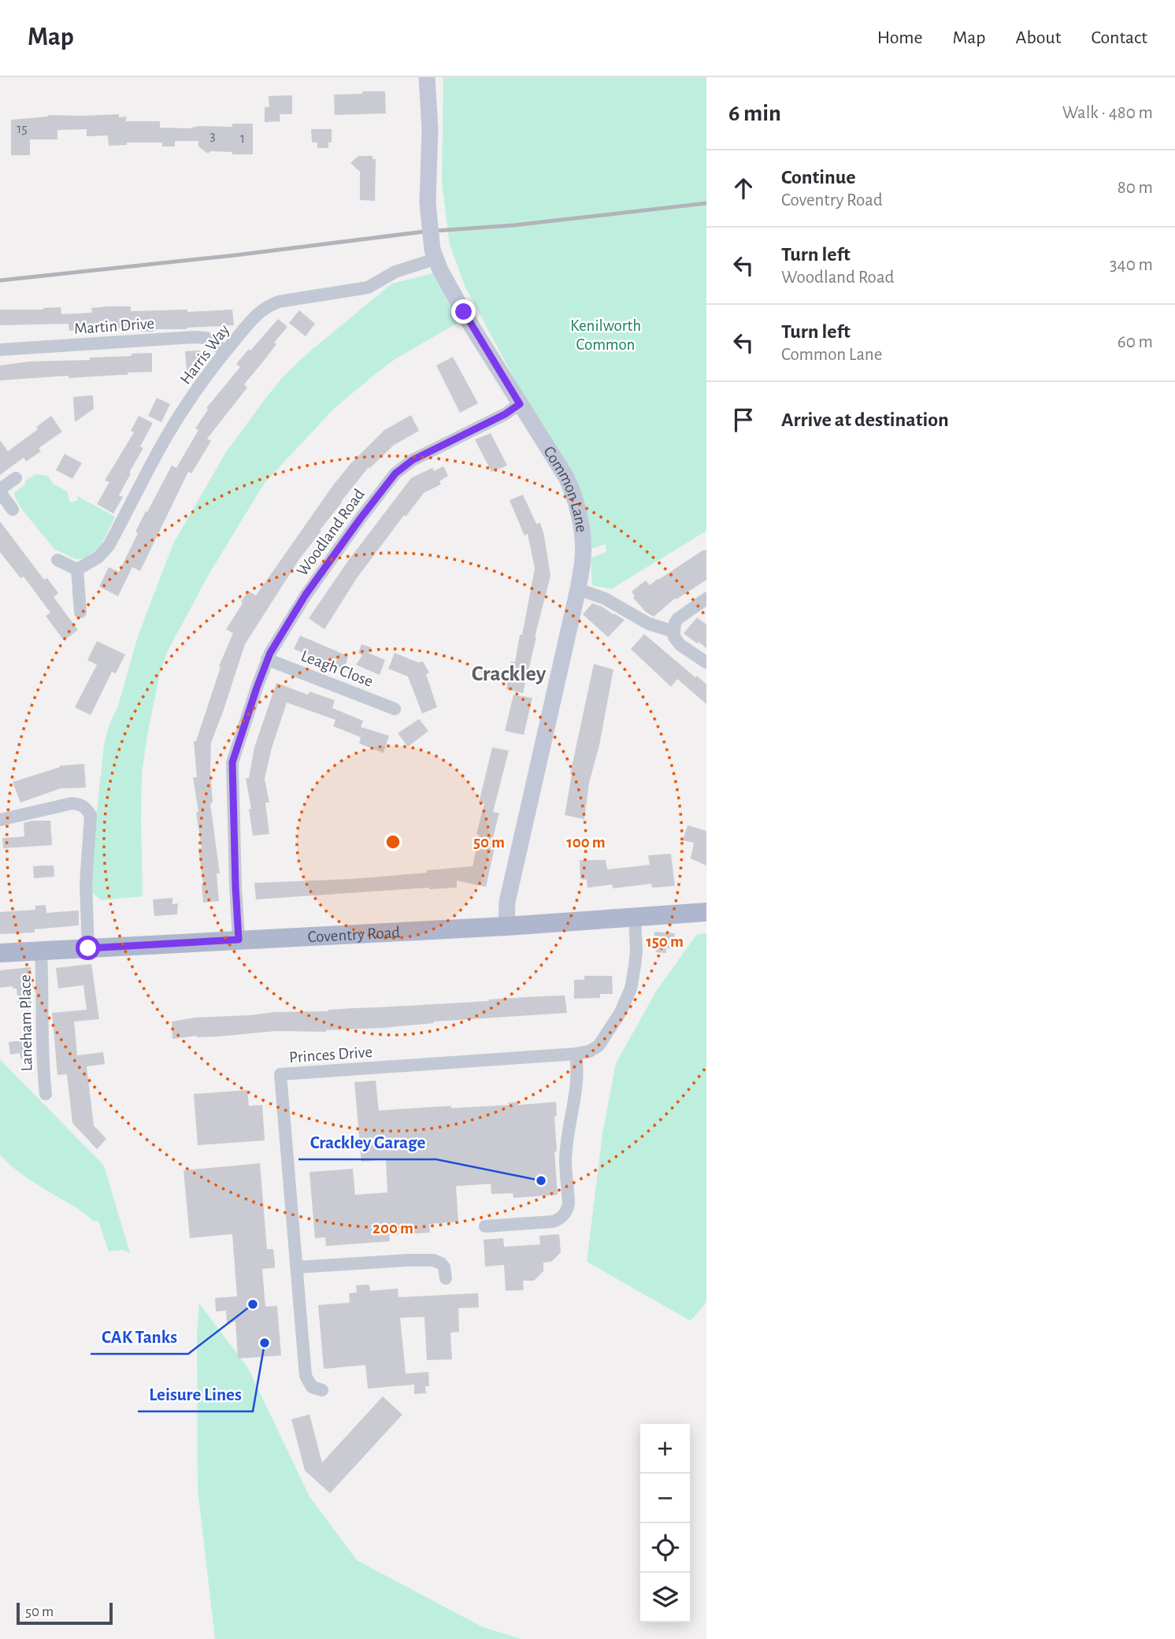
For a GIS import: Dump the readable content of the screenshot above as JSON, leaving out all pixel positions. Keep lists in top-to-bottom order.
{
  "streets": {
    "main road": ["Coventry Road"],
    "street": [
      "Martin Drive",
      "Harris Way",
      "Common Lane",
      "Woodland Road",
      "Leagh Close",
      "Laneham Place",
      "Princes Drive"
    ]
  },
  "crossings": [
    ["Martin Drive", "Harris Way"],
    ["Harris Way", "Common Lane"],
    ["Common Lane", "Woodland Road"],
    ["Common Lane", "Coventry Road"],
    ["Woodland Road", "Leagh Close"],
    ["Woodland Road", "Coventry Road"],
    ["Coventry Road", "Laneham Place"],
    ["Coventry Road", "Princes Drive"]
  ],
  "districts": ["Crackley"],
  "parks": ["Kenilworth Common"],
  "places": ["Crackley Garage", "CAK Tanks", "Leisure Lines"],
  "house_numbers": ["15", "3", "1"],
  "scale_bar": "50 m",
  "page": {
    "header": "Map",
    "nav": [
      "Home",
      "Map",
      "About",
      "Contact"
    ],
    "heading": ["6 min", "Walk · 480 m"],
    "list": [
      ["Continue", "Coventry Road", "80 m"],
      ["Turn left", "Woodland Road", "340 m"],
      ["Turn left", "Common Lane", "60 m"],
      "Arrive at destination"
    ],
    "map_buttons": ["+", "−"],
    "scale": "50 m"
  },
  "rings": [
    "50 m",
    "100 m",
    "150 m",
    "200 m"
  ]
}
